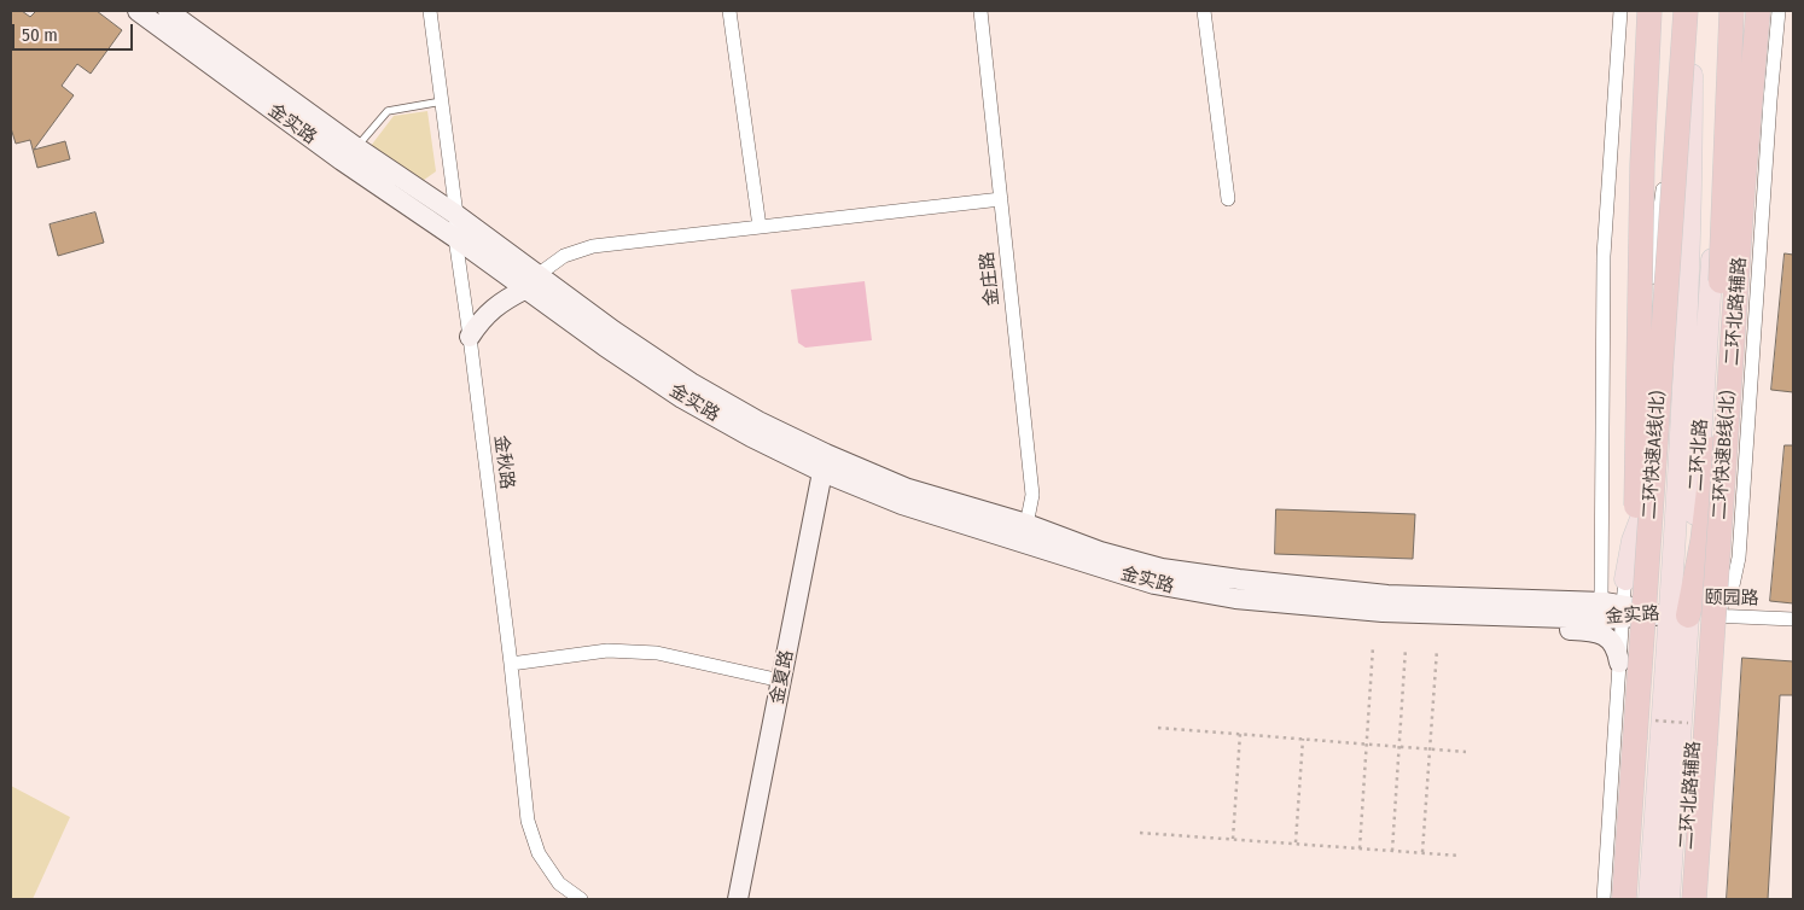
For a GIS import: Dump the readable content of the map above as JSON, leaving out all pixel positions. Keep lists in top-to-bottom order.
{
  "streets": {
    "highway": ["二环快速A线(北)", "二环快速B线(北)"],
    "main road": ["二环北路"],
    "street": [
      "金实路",
      "金庄路",
      "二环北路辅路",
      "金秋路",
      "颐园路",
      "金夏路"
    ]
  },
  "crossings": [
    ["金实路", "金庄路"],
    ["金实路", "二环北路"],
    ["金实路", "金秋路"],
    ["金实路", "颐园路"],
    ["金实路", "金夏路"],
    ["二环北路辅路", "颐园路"],
    ["二环北路", "颐园路"]
  ],
  "scale_bar": "50 m"
}
